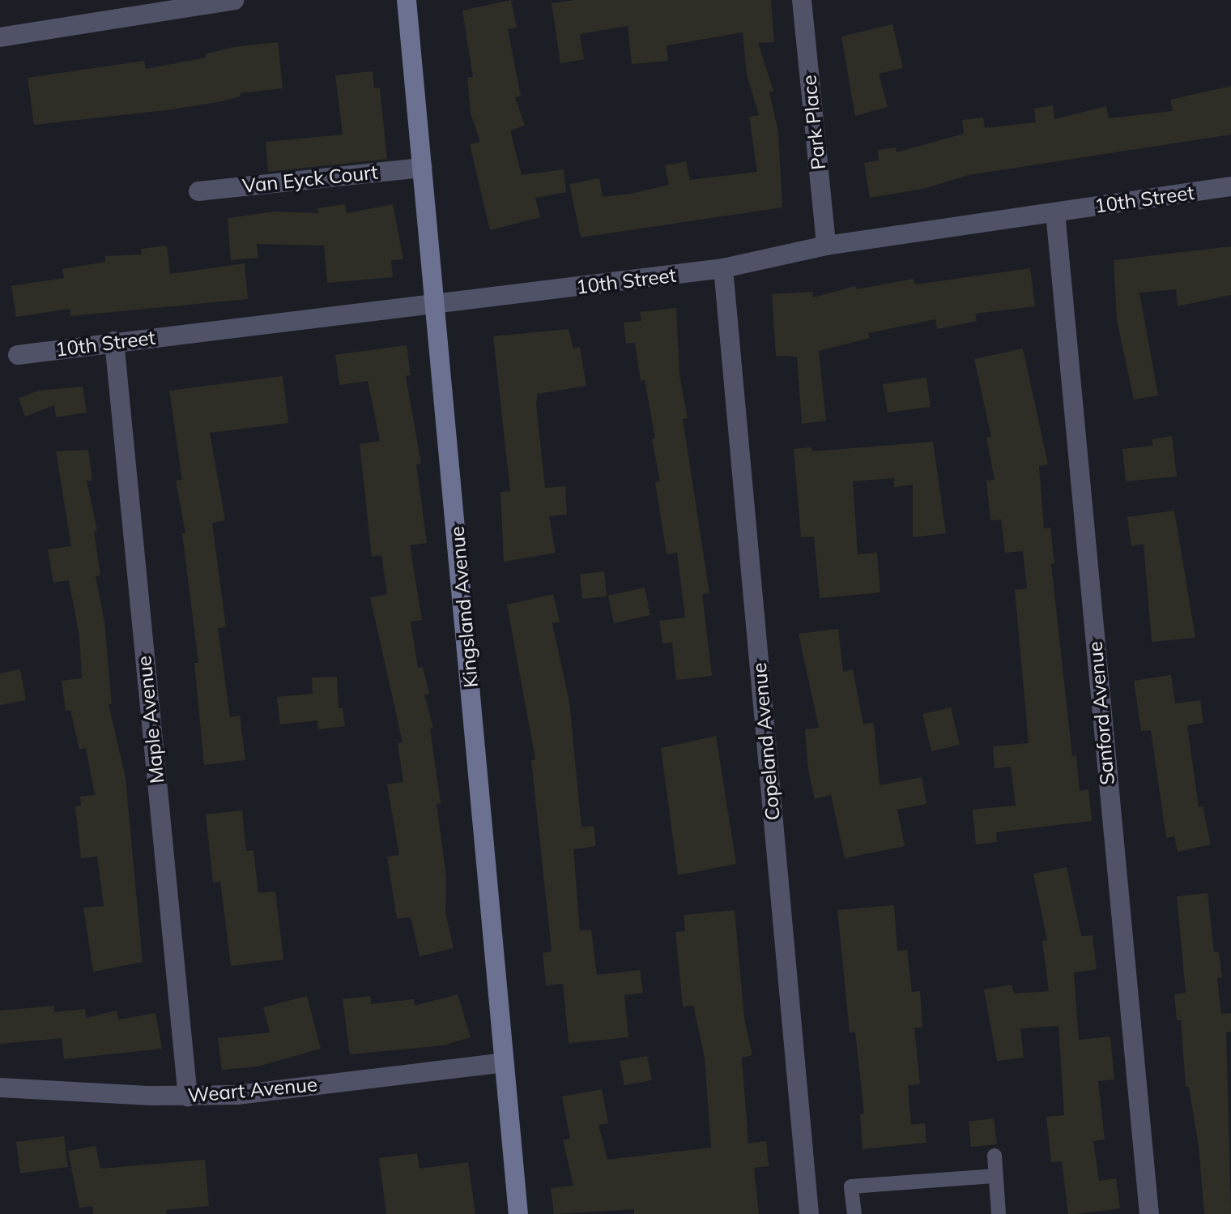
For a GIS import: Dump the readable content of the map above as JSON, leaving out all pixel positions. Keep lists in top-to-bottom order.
{
  "streets": {
    "main road": ["Kingsland Avenue"],
    "street": [
      "Park Place",
      "Van Eyck Court",
      "10th Street",
      "Sanford Avenue",
      "Maple Avenue",
      "Copeland Avenue",
      "Weart Avenue"
    ]
  },
  "crossings": [
    ["Park Place", "10th Street"],
    ["Van Eyck Court", "Kingsland Avenue"],
    ["10th Street", "Kingsland Avenue"],
    ["10th Street", "Sanford Avenue"],
    ["10th Street", "Maple Avenue"],
    ["10th Street", "Copeland Avenue"],
    ["Kingsland Avenue", "Weart Avenue"],
    ["Maple Avenue", "Weart Avenue"]
  ]
}
